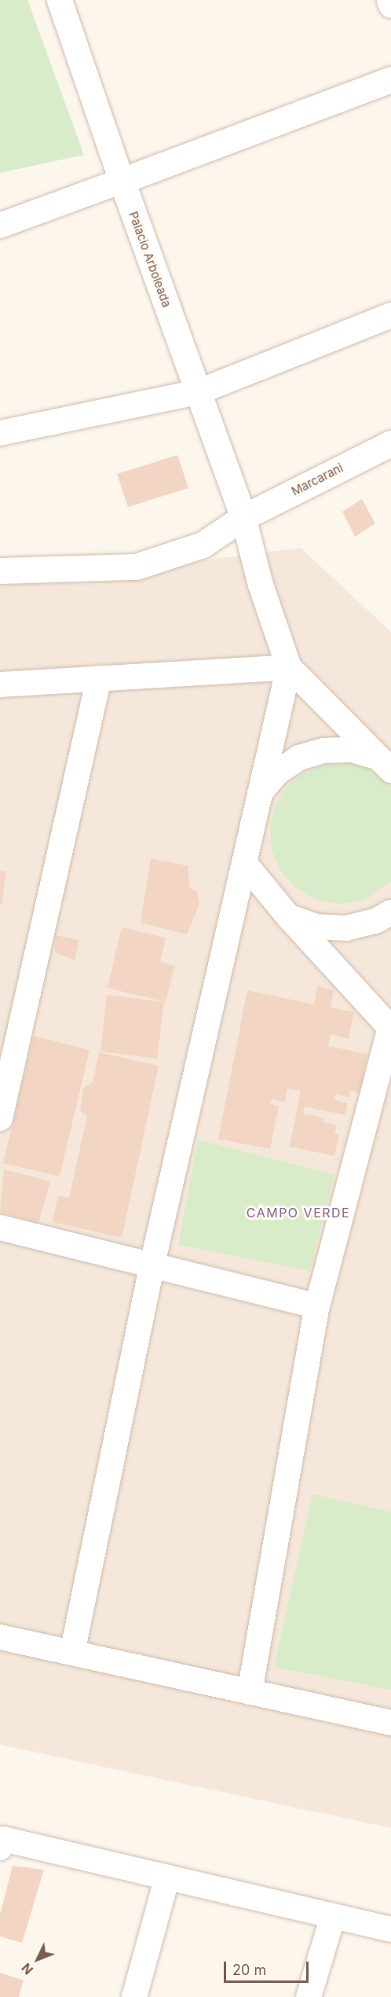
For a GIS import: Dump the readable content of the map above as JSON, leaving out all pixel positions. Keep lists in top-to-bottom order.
{
  "streets": {
    "street": ["Palacio Arboleada", "Marcarani"]
  },
  "crossings": [
    ["Palacio Arboleada", "Marcarani"]
  ],
  "districts": ["CAMPO VERDE"],
  "scale_bar": "20 m",
  "north": "bottom left"
}
